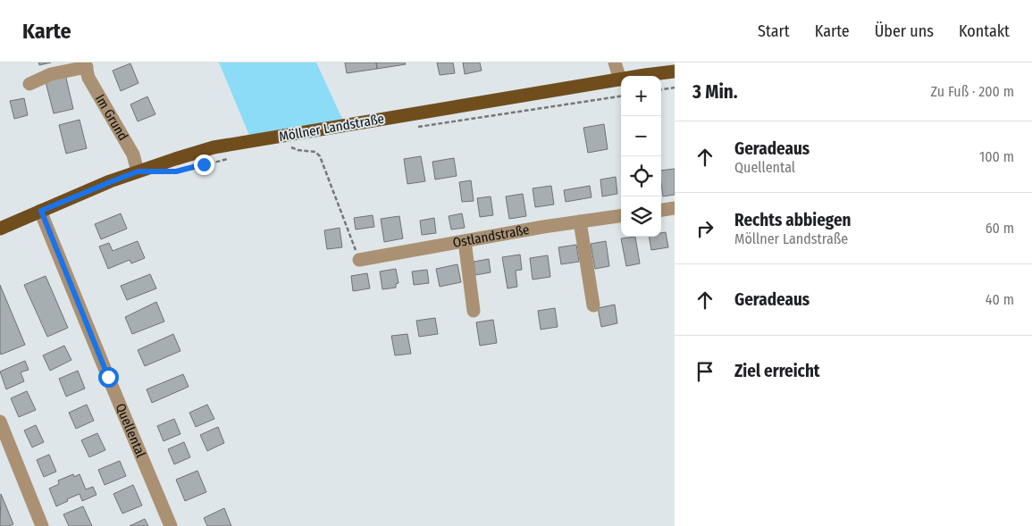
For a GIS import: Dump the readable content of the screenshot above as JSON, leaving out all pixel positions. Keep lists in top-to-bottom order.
{
  "streets": {
    "main road": ["Möllner Landstraße"],
    "street": ["Im Grund", "Ostlandstraße", "Quellental"]
  },
  "crossings": [
    ["Im Grund", "Möllner Landstraße"],
    ["Möllner Landstraße", "Quellental"]
  ],
  "page": {
    "header": "Karte",
    "nav": [
      "Start",
      "Karte",
      "Über uns",
      "Kontakt"
    ],
    "heading": ["3 Min.", "Zu Fuß · 200 m"],
    "map_buttons": ["+", "−"],
    "list": [
      ["Geradeaus", "Quellental", "100 m"],
      ["Rechts abbiegen", "Möllner Landstraße", "60 m"],
      ["Geradeaus", "40 m"],
      "Ziel erreicht"
    ]
  }
}
